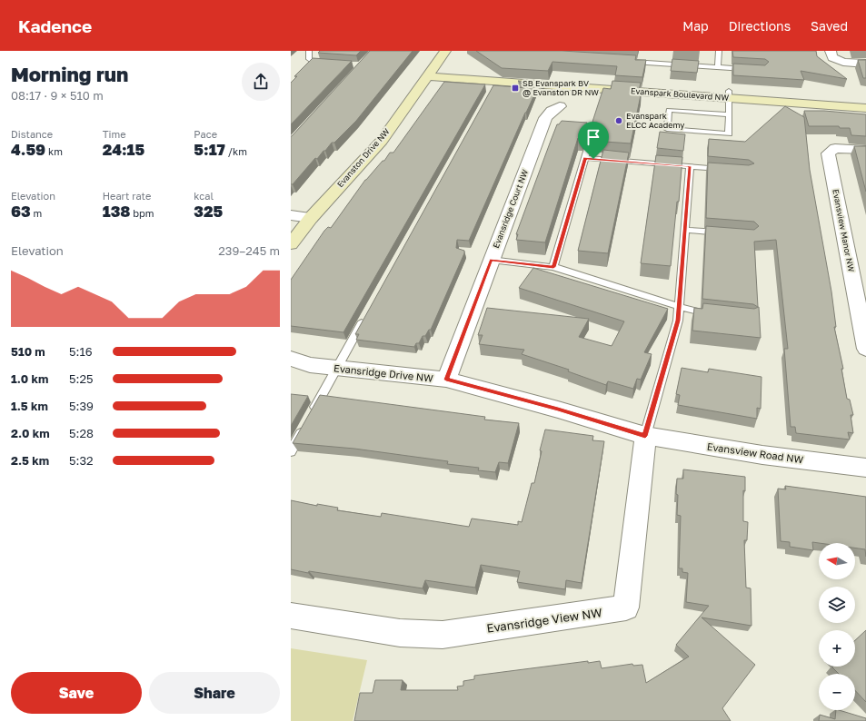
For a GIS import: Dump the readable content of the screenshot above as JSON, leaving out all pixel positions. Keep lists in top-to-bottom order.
{
  "streets": {
    "street": [
      "Evanspark Boulevard NW",
      "Evanston Drive NW",
      "Evansridge Court NW",
      "Evansview Manor NW",
      "Evansridge Drive NW",
      "Evansview Road NW",
      "Evansridge View NW"
    ]
  },
  "crossings": [
    ["Evanspark Boulevard NW", "Evanston Drive NW"],
    ["Evansridge Court NW", "Evansridge Drive NW"],
    ["Evansridge Drive NW", "Evansview Road NW"],
    ["Evansridge Drive NW", "Evansridge View NW"],
    ["Evansview Road NW", "Evansridge View NW"]
  ],
  "places": {
    "transit": ["SB Evanspark BV @ Evanston DR NW"],
    "other": ["Evanspark ELCC Academy"]
  },
  "north": "left",
  "page": {
    "header": "Kadence",
    "nav": ["Map", "Directions", "Saved"],
    "heading": ["Morning run", "08:17 · 9 × 510 m"],
    "stats": [
      ["Distance", "4.59 km"],
      ["Time", "24:15"],
      ["Pace", "5:17 /km"],
      ["Elevation", "63 m"],
      ["Heart rate", "138 bpm"],
      ["kcal", "325"]
    ],
    "chart": ["Elevation", "239–245 m"],
    "list": [
      {
        "name": "510 m",
        "note": "5:16"
      },
      {
        "name": "1.0 km",
        "note": "5:25"
      },
      {
        "name": "1.5 km",
        "note": "5:39"
      },
      {
        "name": "2.0 km",
        "note": "5:28"
      },
      {
        "name": "2.5 km",
        "note": "5:32"
      }
    ],
    "map_buttons": ["+", "−"],
    "buttons": ["Save", "Share"]
  }
}
